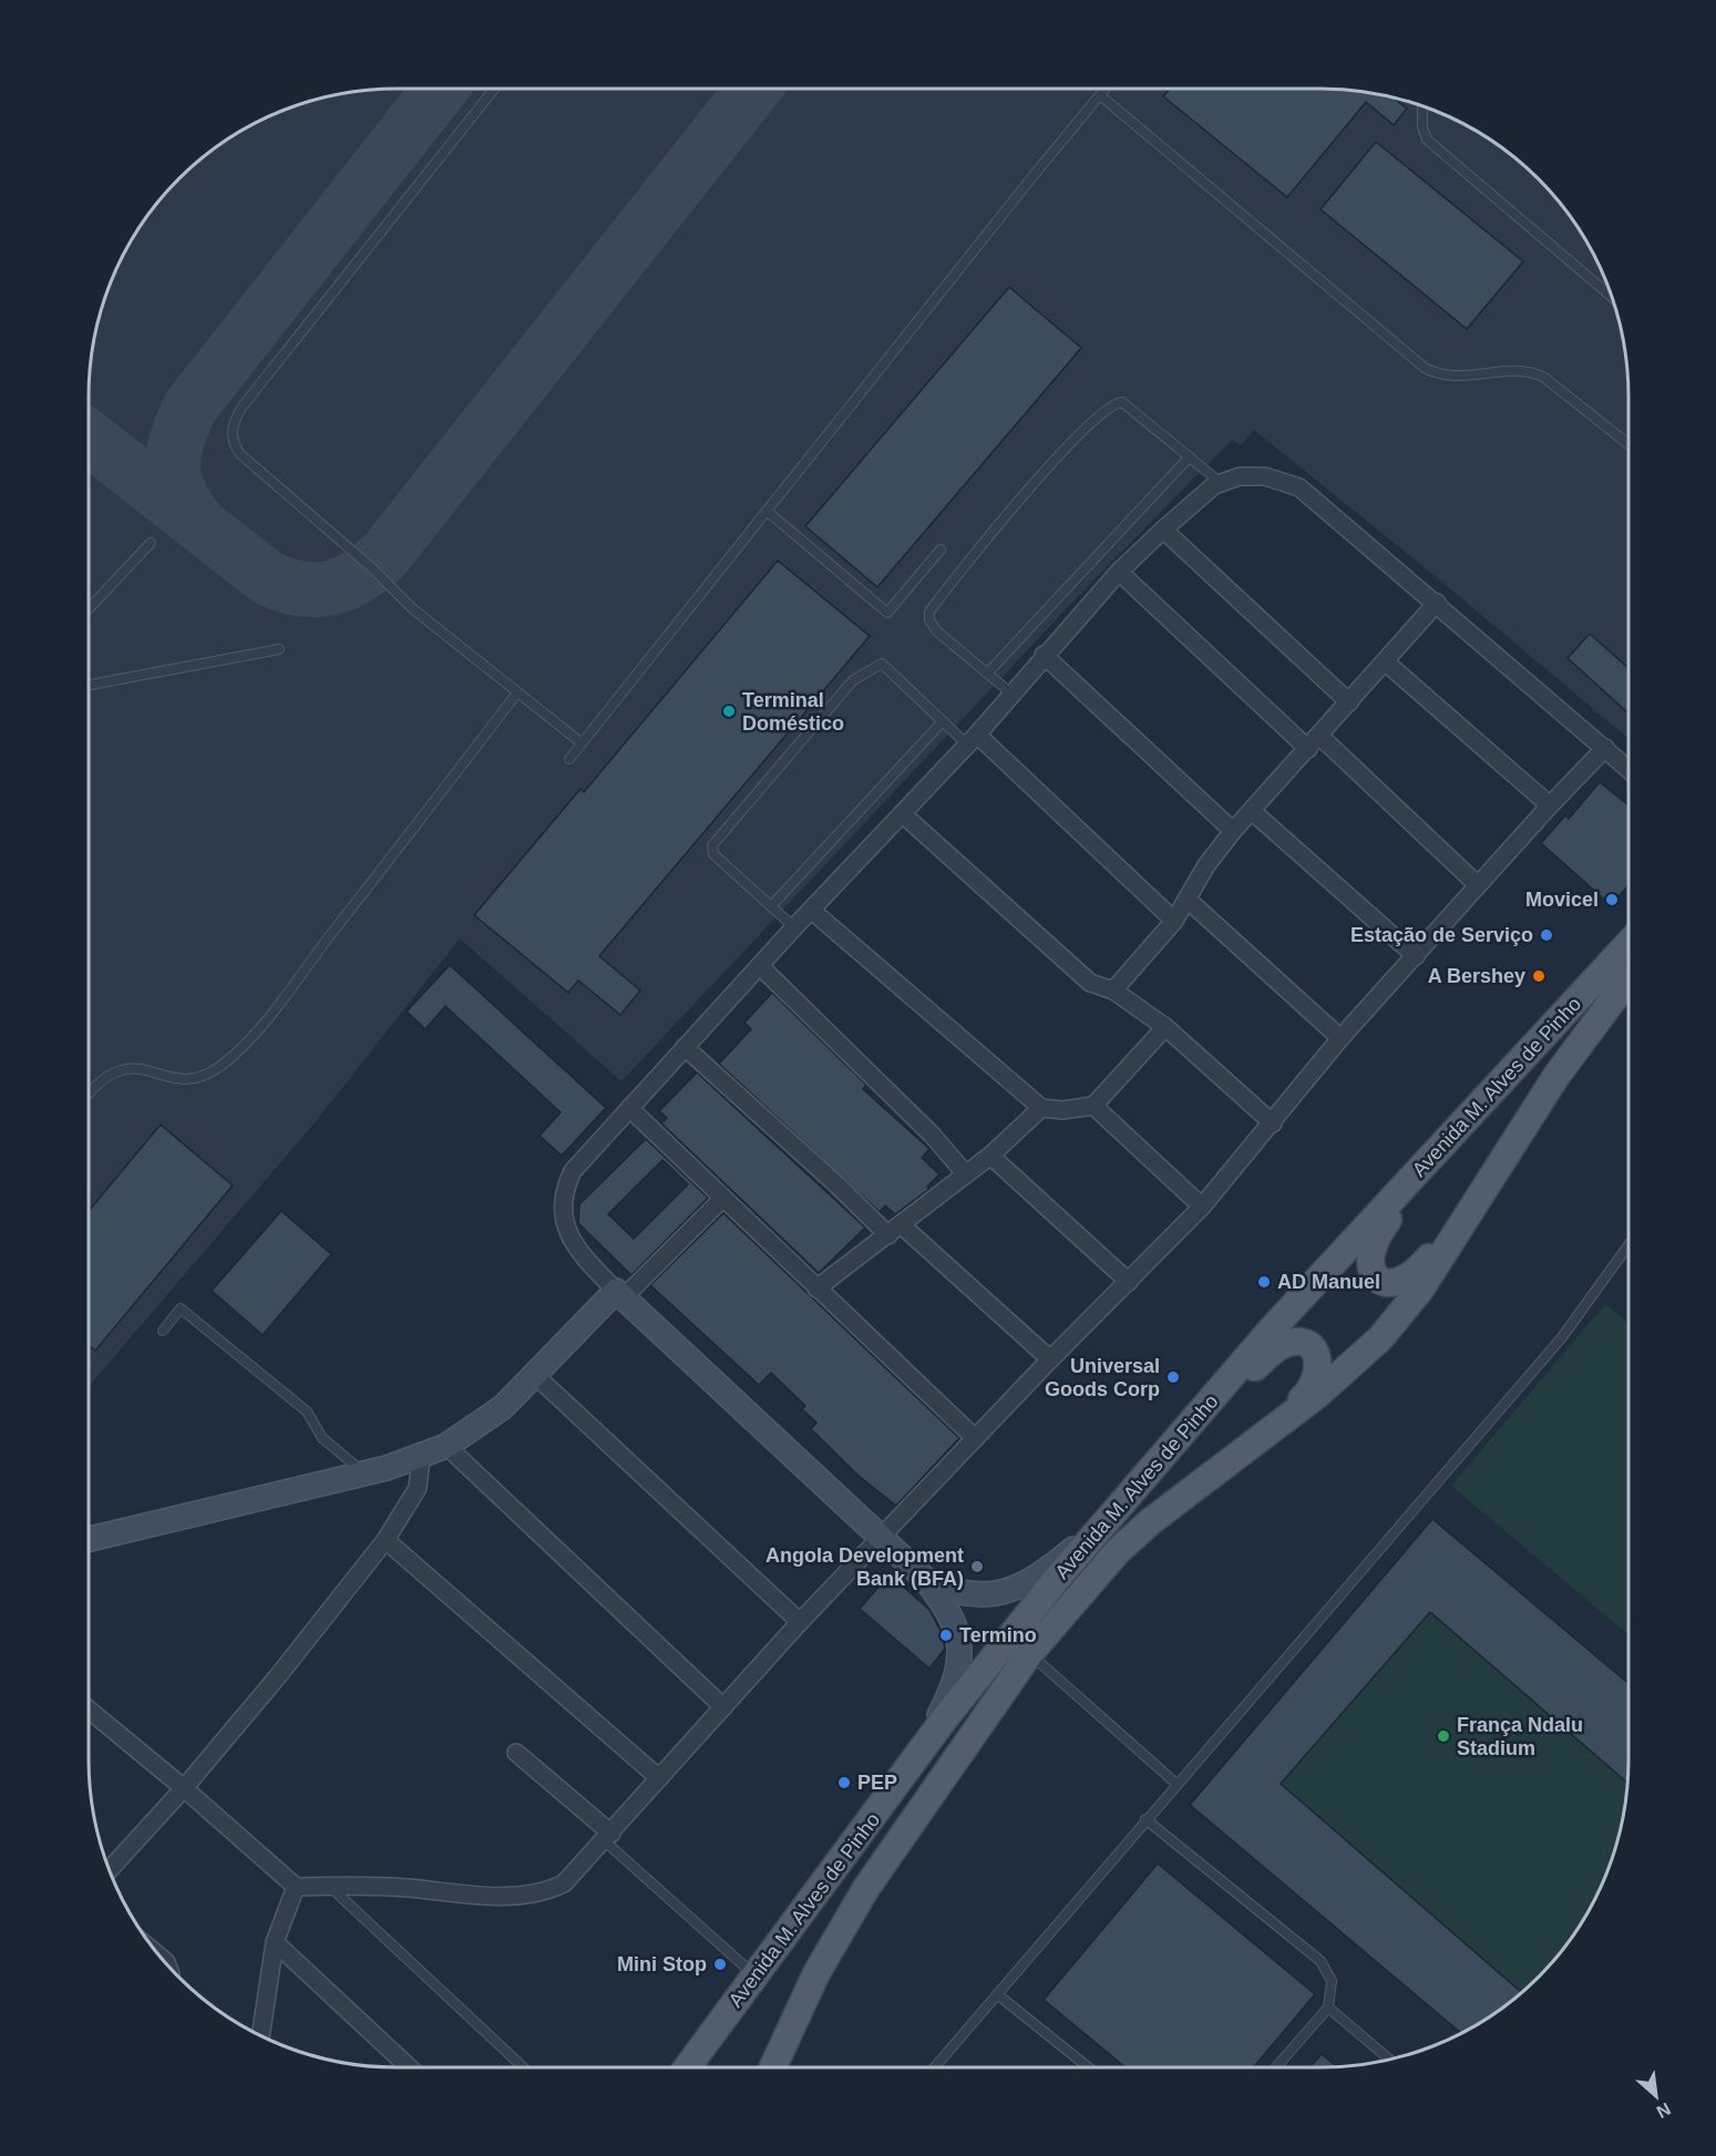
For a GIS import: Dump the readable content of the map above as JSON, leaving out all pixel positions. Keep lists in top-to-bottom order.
{
  "streets": {
    "main road": ["Avenida M. Alves de Pinho"]
  },
  "places": [
    "Terminal Doméstico",
    "Movicel",
    "Estação de Serviço",
    "A Bershey",
    "AD Manuel",
    "Universal Goods Corp",
    "Angola Development Bank (BFA)",
    "Termino",
    "França Ndalu Stadium",
    "PEP",
    "Mini Stop"
  ],
  "north": "bottom right"
}
